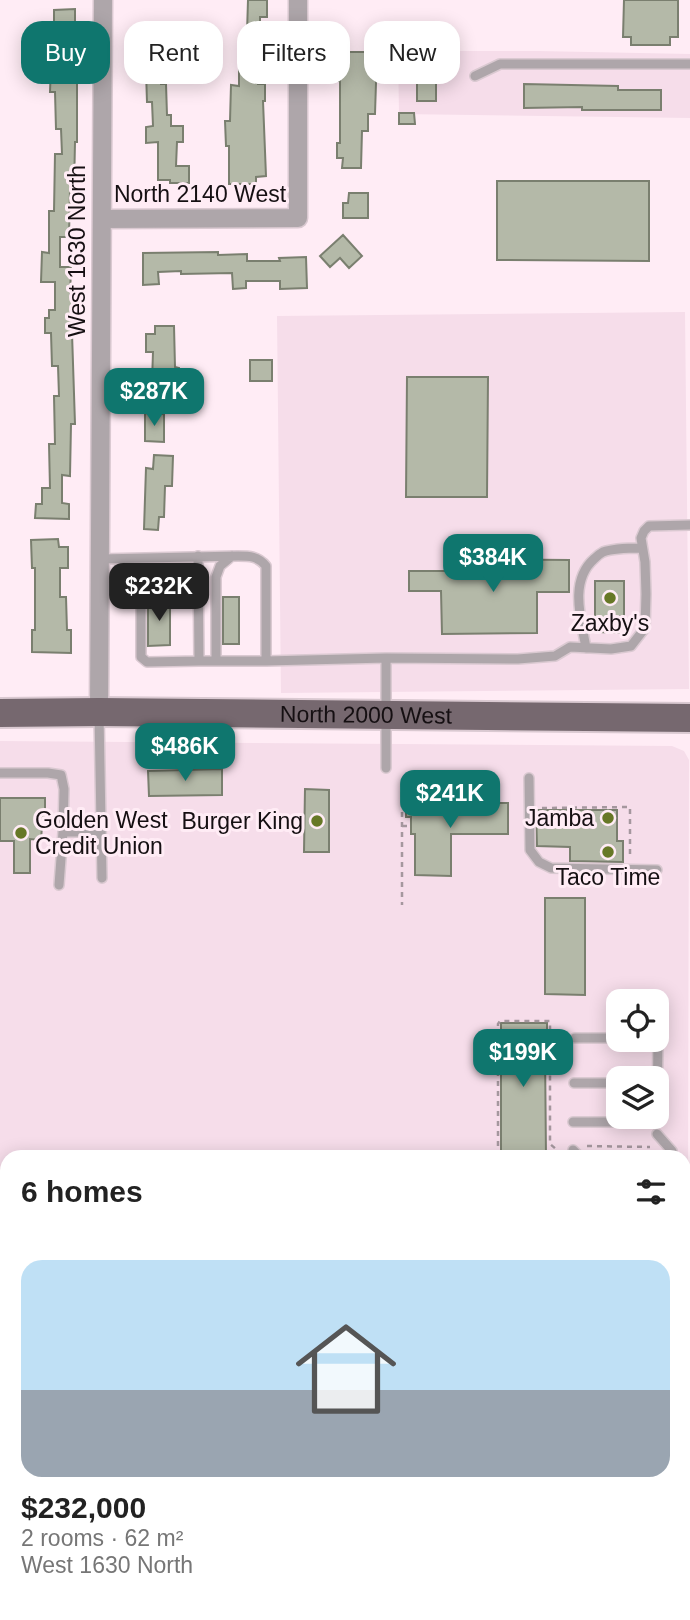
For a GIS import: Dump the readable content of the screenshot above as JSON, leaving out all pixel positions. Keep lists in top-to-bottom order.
{
  "streets": {
    "main road": ["North 2000 West"],
    "street": ["North 2140 West", "West 1630 North"]
  },
  "crossings": [
    ["North 2140 West", "West 1630 North"],
    ["West 1630 North", "North 2000 West"]
  ],
  "places": [
    "Zaxby's",
    "Jamba",
    "Burger King",
    "Golden West Credit Union",
    "Taco Time"
  ],
  "page": {
    "chip": [
      "Buy",
      "Rent",
      "Filters",
      "New"
    ],
    "price": [
      "$287K",
      "$384K",
      "$232K",
      "$486K",
      "$241K",
      "$199K"
    ],
    "heading": "6 homes",
    "list": [
      {
        "name": "$232,000",
        "note": "2 rooms · 62 m² · West 1630 North"
      }
    ]
  }
}
